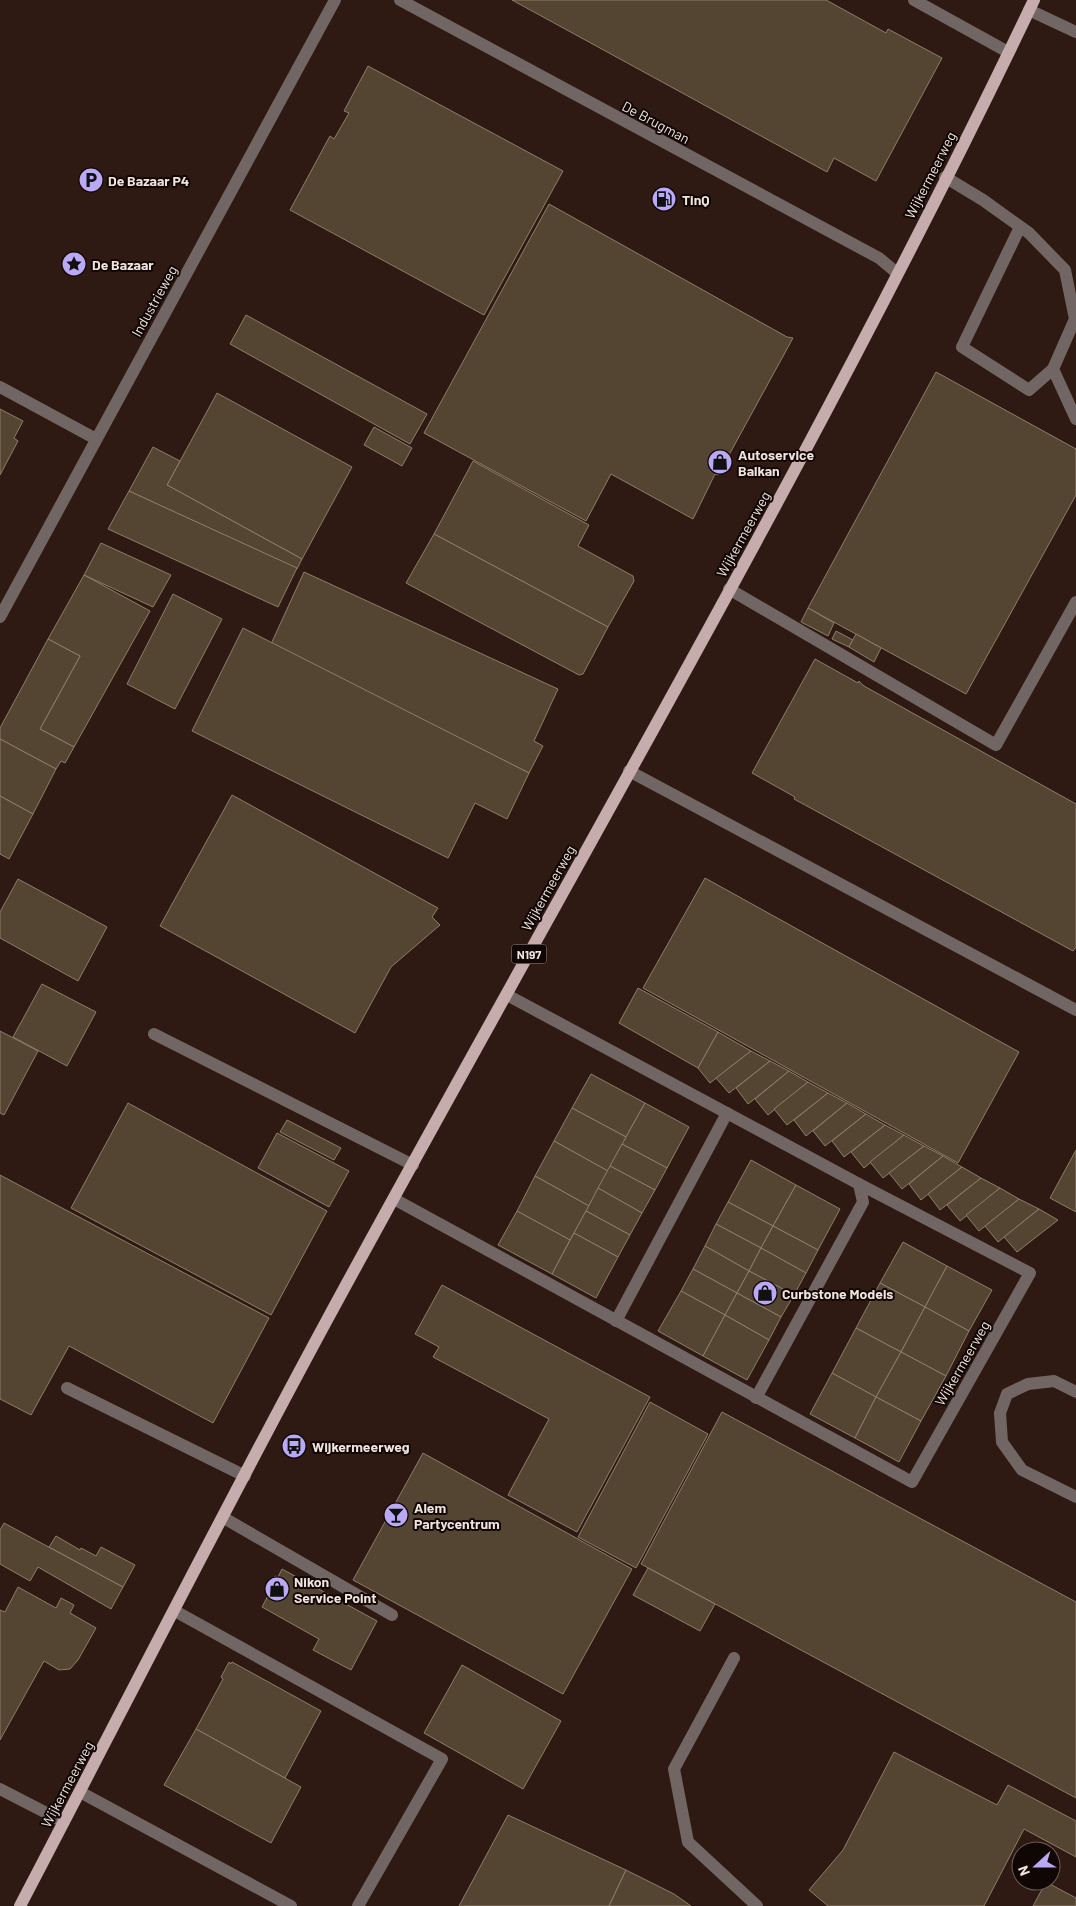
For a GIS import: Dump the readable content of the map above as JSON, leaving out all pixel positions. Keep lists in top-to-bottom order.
{
  "streets": {
    "main road": ["Wijkermeerweg", "N197"],
    "street": ["De Brugman", "Industrieweg"]
  },
  "crossings": [
    ["De Brugman", "Wijkermeerweg"]
  ],
  "places": {
    "parking": ["De Bazaar P4"],
    "fuel station": ["TinQ"],
    "place": ["De Bazaar"],
    "shop": ["Autoservice Balkan", "Curbstone Models", "Nikon Service Point"],
    "bus stop": ["Wijkermeerweg"],
    "bar": ["Alem Partycentrum"]
  },
  "north": "left"
}
